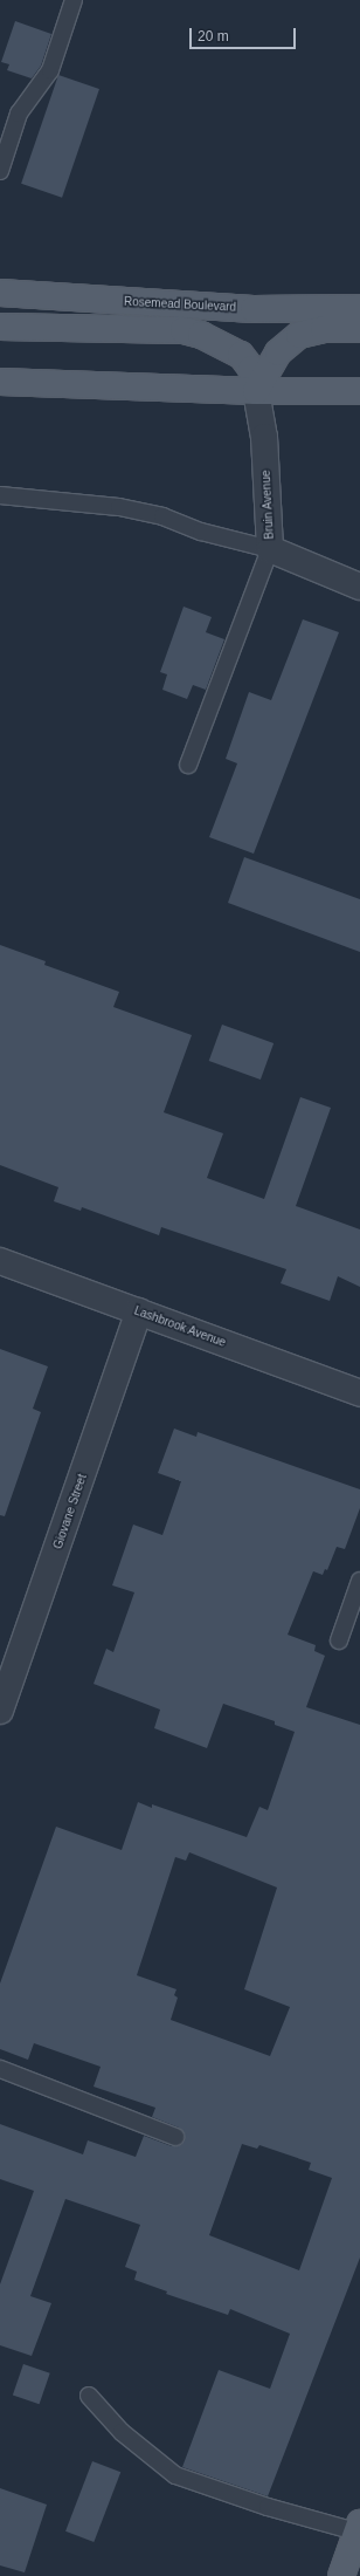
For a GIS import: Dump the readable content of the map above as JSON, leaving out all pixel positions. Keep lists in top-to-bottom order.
{
  "streets": {
    "main road": ["Rosemead Boulevard"],
    "street": ["Bruin Avenue", "Lashbrook Avenue", "Giovane Street"]
  },
  "crossings": [
    ["Lashbrook Avenue", "Giovane Street"]
  ],
  "scale_bar": "20 m"
}
